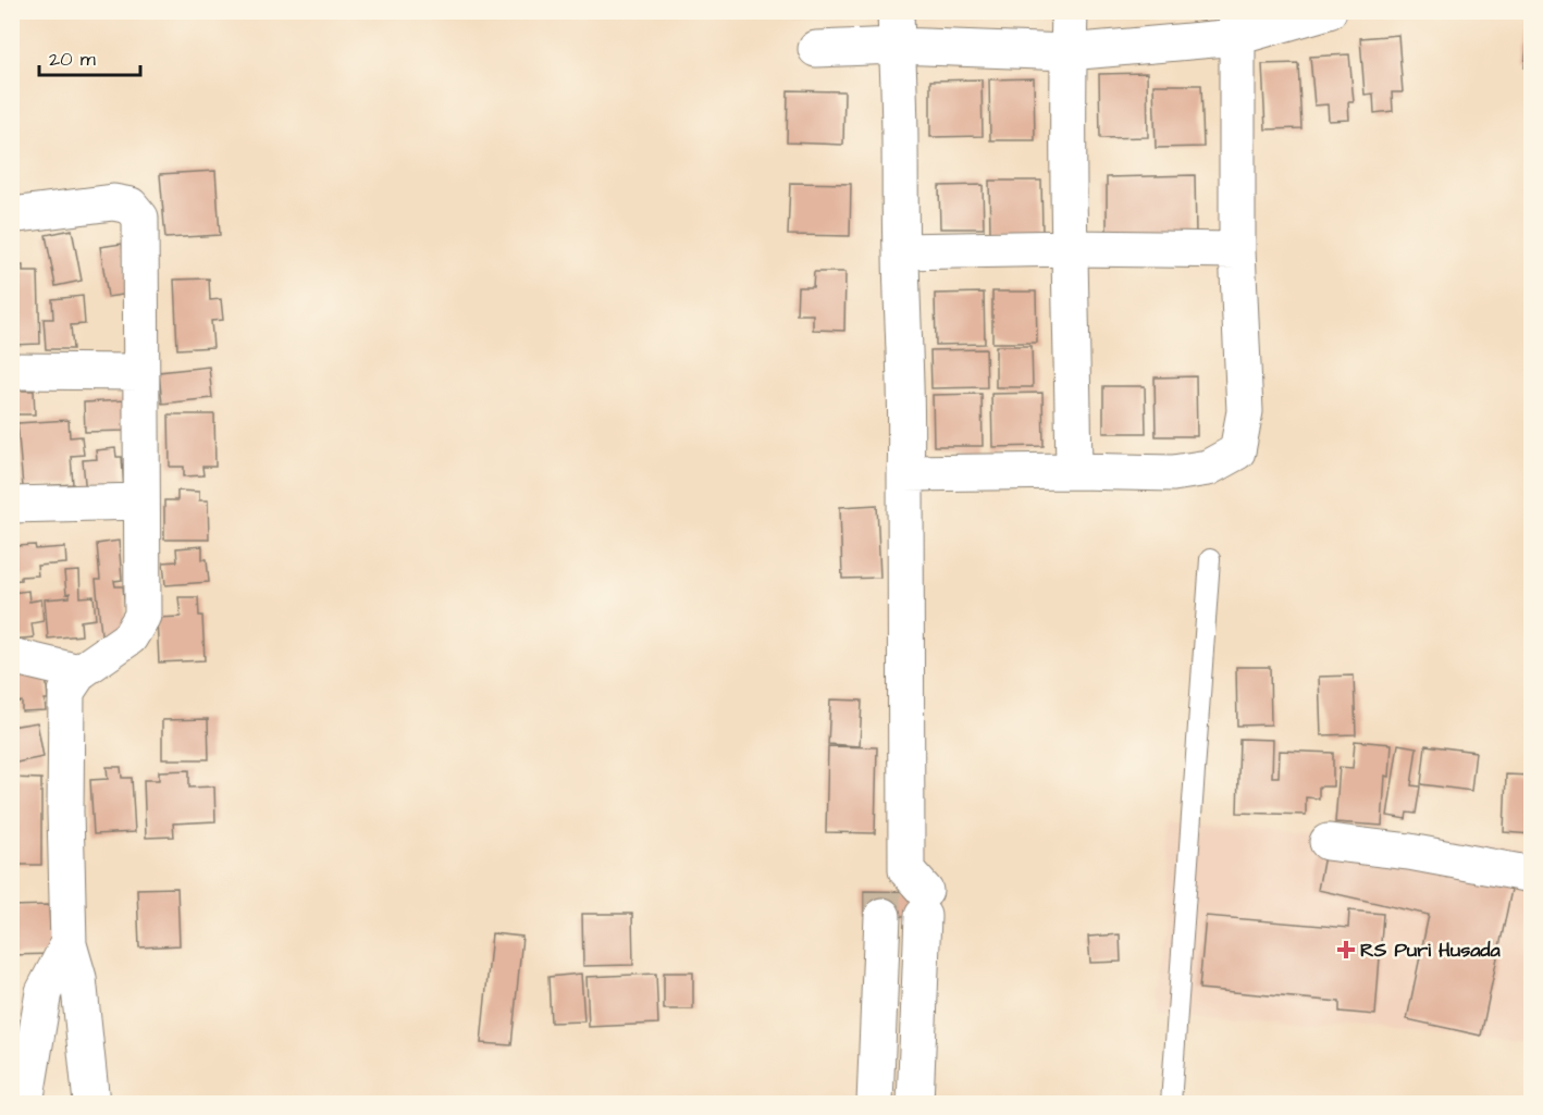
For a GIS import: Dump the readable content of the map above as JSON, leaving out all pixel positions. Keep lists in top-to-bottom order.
{
  "places": {
    "health": ["RS Puri Husada"]
  },
  "scale_bar": "20 m"
}
